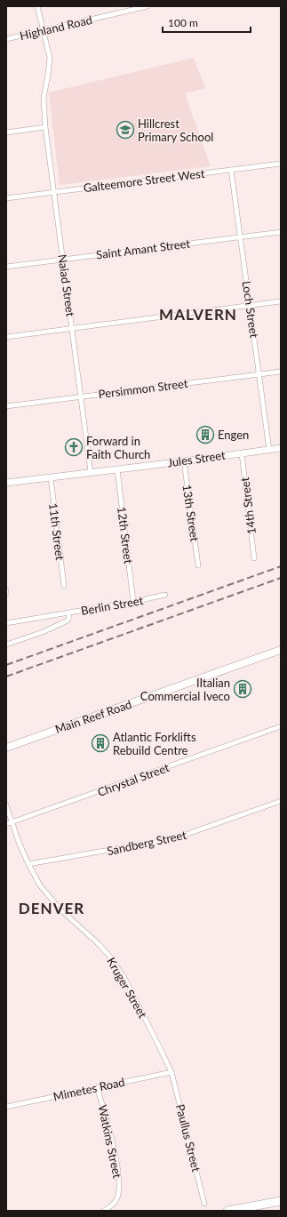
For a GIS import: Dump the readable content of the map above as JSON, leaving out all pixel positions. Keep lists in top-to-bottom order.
{
  "streets": {
    "main road": ["Jules Street", "Main Reef Road"],
    "street": [
      "Highland Road",
      "Galteemore Street West",
      "Saint Amant Street",
      "Naiad Street",
      "Loch Street",
      "Persimmon Street",
      "14th Street",
      "13th Street",
      "11th Street",
      "12th Street",
      "Berlin Street",
      "Chrystal Street",
      "Sandberg Street",
      "Kruger Street",
      "Mimetes Road",
      "Paullus Street",
      "Watkins Street"
    ]
  },
  "crossings": [
    ["Highland Road", "Naiad Street"],
    ["Galteemore Street West", "Naiad Street"],
    ["Galteemore Street West", "Loch Street"],
    ["Saint Amant Street", "Naiad Street"],
    ["Saint Amant Street", "Loch Street"],
    ["Naiad Street", "Persimmon Street"],
    ["Naiad Street", "Jules Street"],
    ["Loch Street", "Persimmon Street"],
    ["Loch Street", "Jules Street"],
    ["Jules Street", "14th Street"],
    ["Jules Street", "13th Street"],
    ["Jules Street", "11th Street"],
    ["Jules Street", "12th Street"],
    ["12th Street", "Berlin Street"],
    ["Chrystal Street", "Kruger Street"],
    ["Sandberg Street", "Kruger Street"],
    ["Kruger Street", "Mimetes Road"],
    ["Kruger Street", "Paullus Street"],
    ["Mimetes Road", "Paullus Street"],
    ["Mimetes Road", "Watkins Street"]
  ],
  "districts": ["MALVERN", "DENVER"],
  "places": {
    "school or university": ["Hillcrest Primary School"],
    "building": ["Engen", "IItalian Commercial Iveco", "Atlantic Forklifts Rebuild Centre"],
    "church": ["Forward in Faith Church"]
  },
  "scale_bar": "100 m"
}
